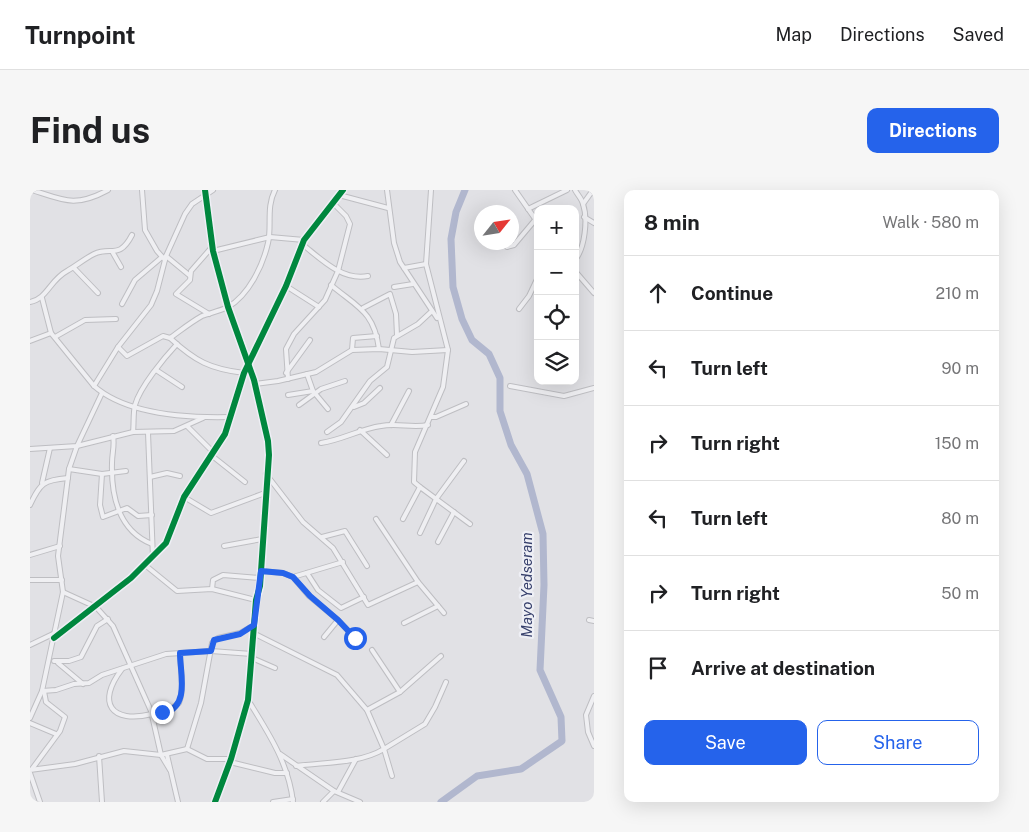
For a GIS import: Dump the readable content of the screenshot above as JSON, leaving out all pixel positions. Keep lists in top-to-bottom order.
{
  "water": ["Mayo Yedseram"],
  "north": "top right",
  "page": {
    "header": "Turnpoint",
    "nav": ["Map", "Directions", "Saved"],
    "buttons": [
      "Directions",
      ["Save", "Share"]
    ],
    "title": "Find us",
    "heading": ["8 min", "Walk · 580 m"],
    "map_buttons": ["+", "−"],
    "list": [
      ["Continue", "210 m"],
      ["Turn left", "90 m"],
      ["Turn right", "150 m"],
      ["Turn left", "80 m"],
      ["Turn right", "50 m"],
      "Arrive at destination"
    ]
  }
}
